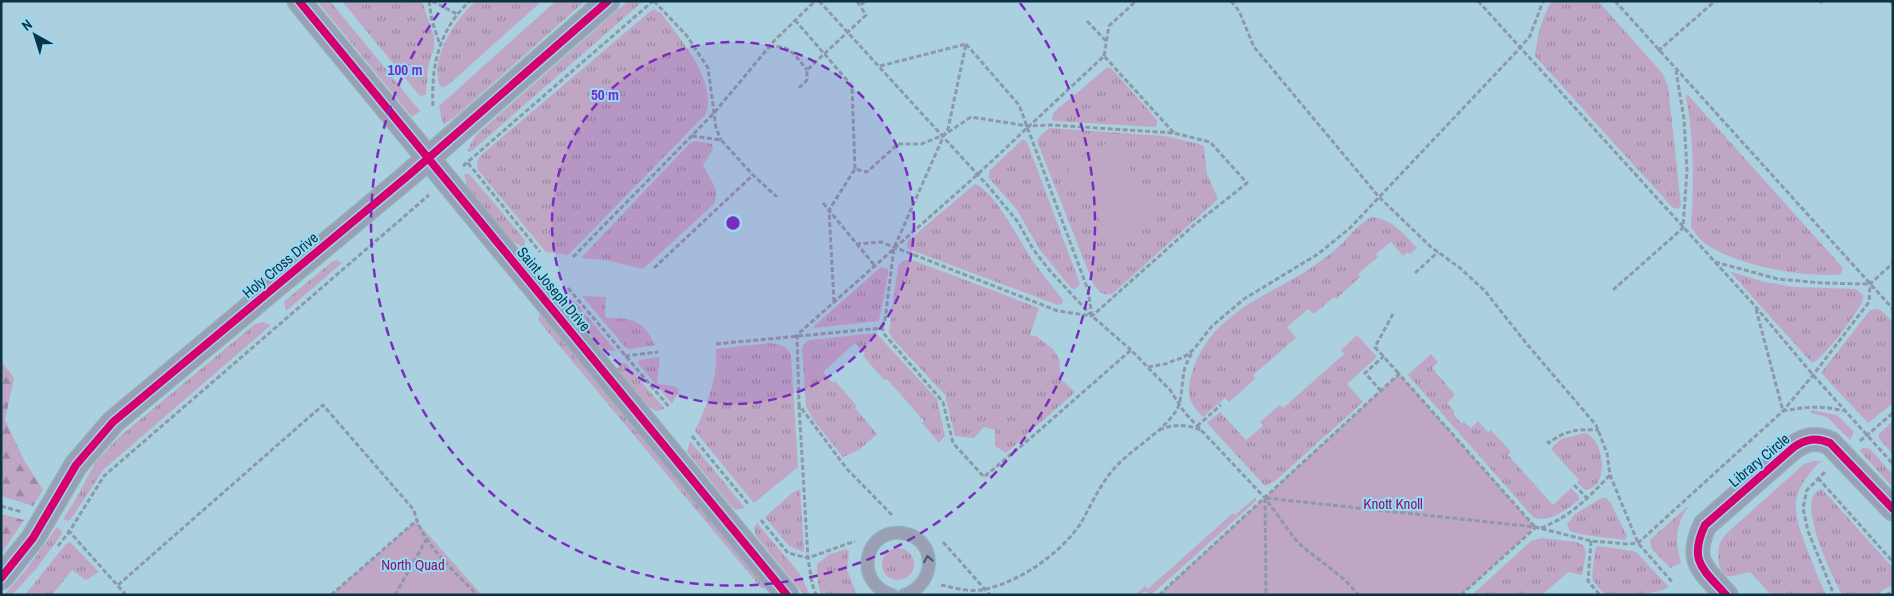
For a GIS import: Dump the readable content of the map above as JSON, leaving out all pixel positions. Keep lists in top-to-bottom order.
{
  "streets": {
    "street": ["Holy Cross Drive", "Saint Joseph Drive", "Library Circle"]
  },
  "crossings": [
    ["Holy Cross Drive", "Saint Joseph Drive"]
  ],
  "parks": ["Knott Knoll", "North Quad"],
  "north": "top left",
  "rings": ["100 m", "50 m"]
}
